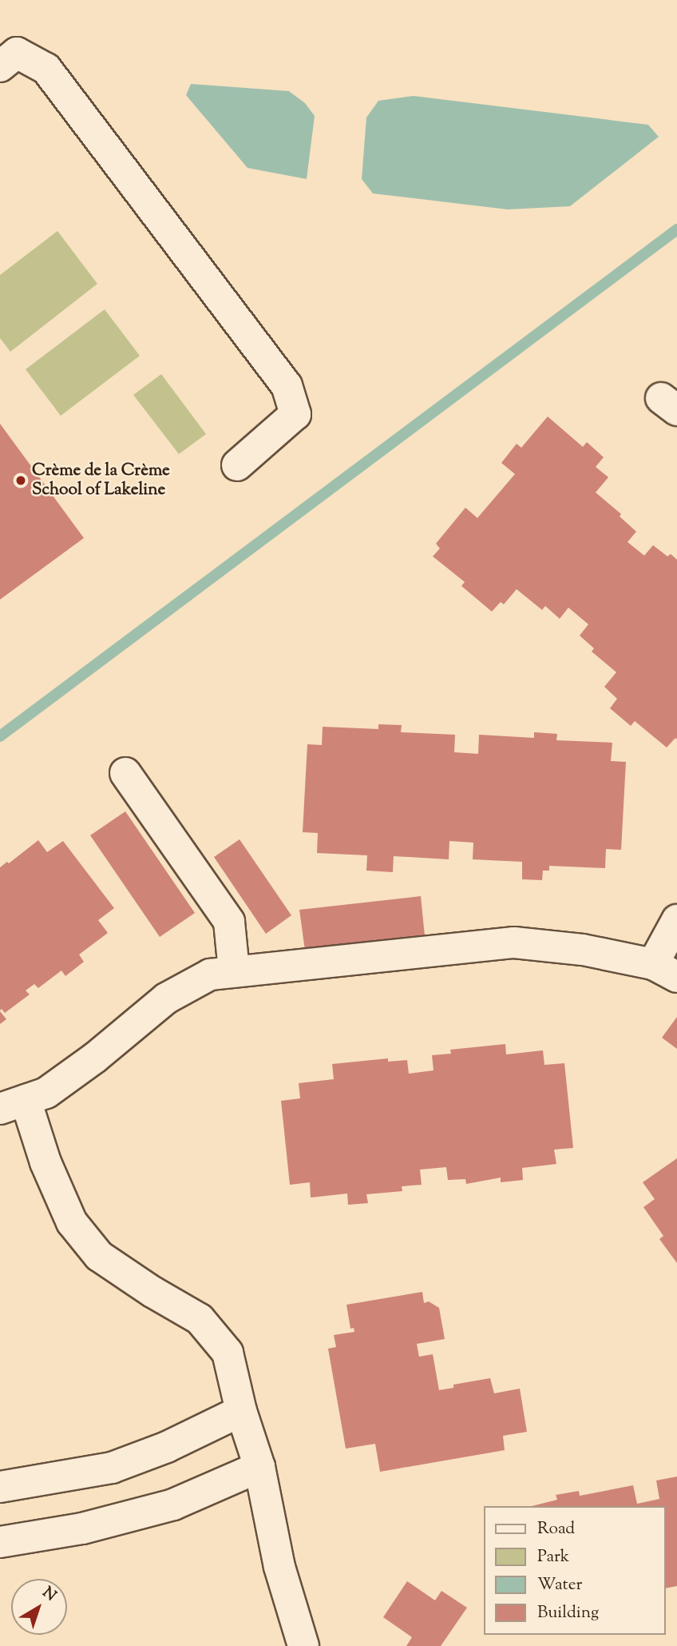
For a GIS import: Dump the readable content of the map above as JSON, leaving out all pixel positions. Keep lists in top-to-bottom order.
{
  "places": ["Crème de la Crème School of Lakeline"],
  "legend": [
    "Road",
    "Park",
    "Water",
    "Building"
  ],
  "north": "top right"
}
